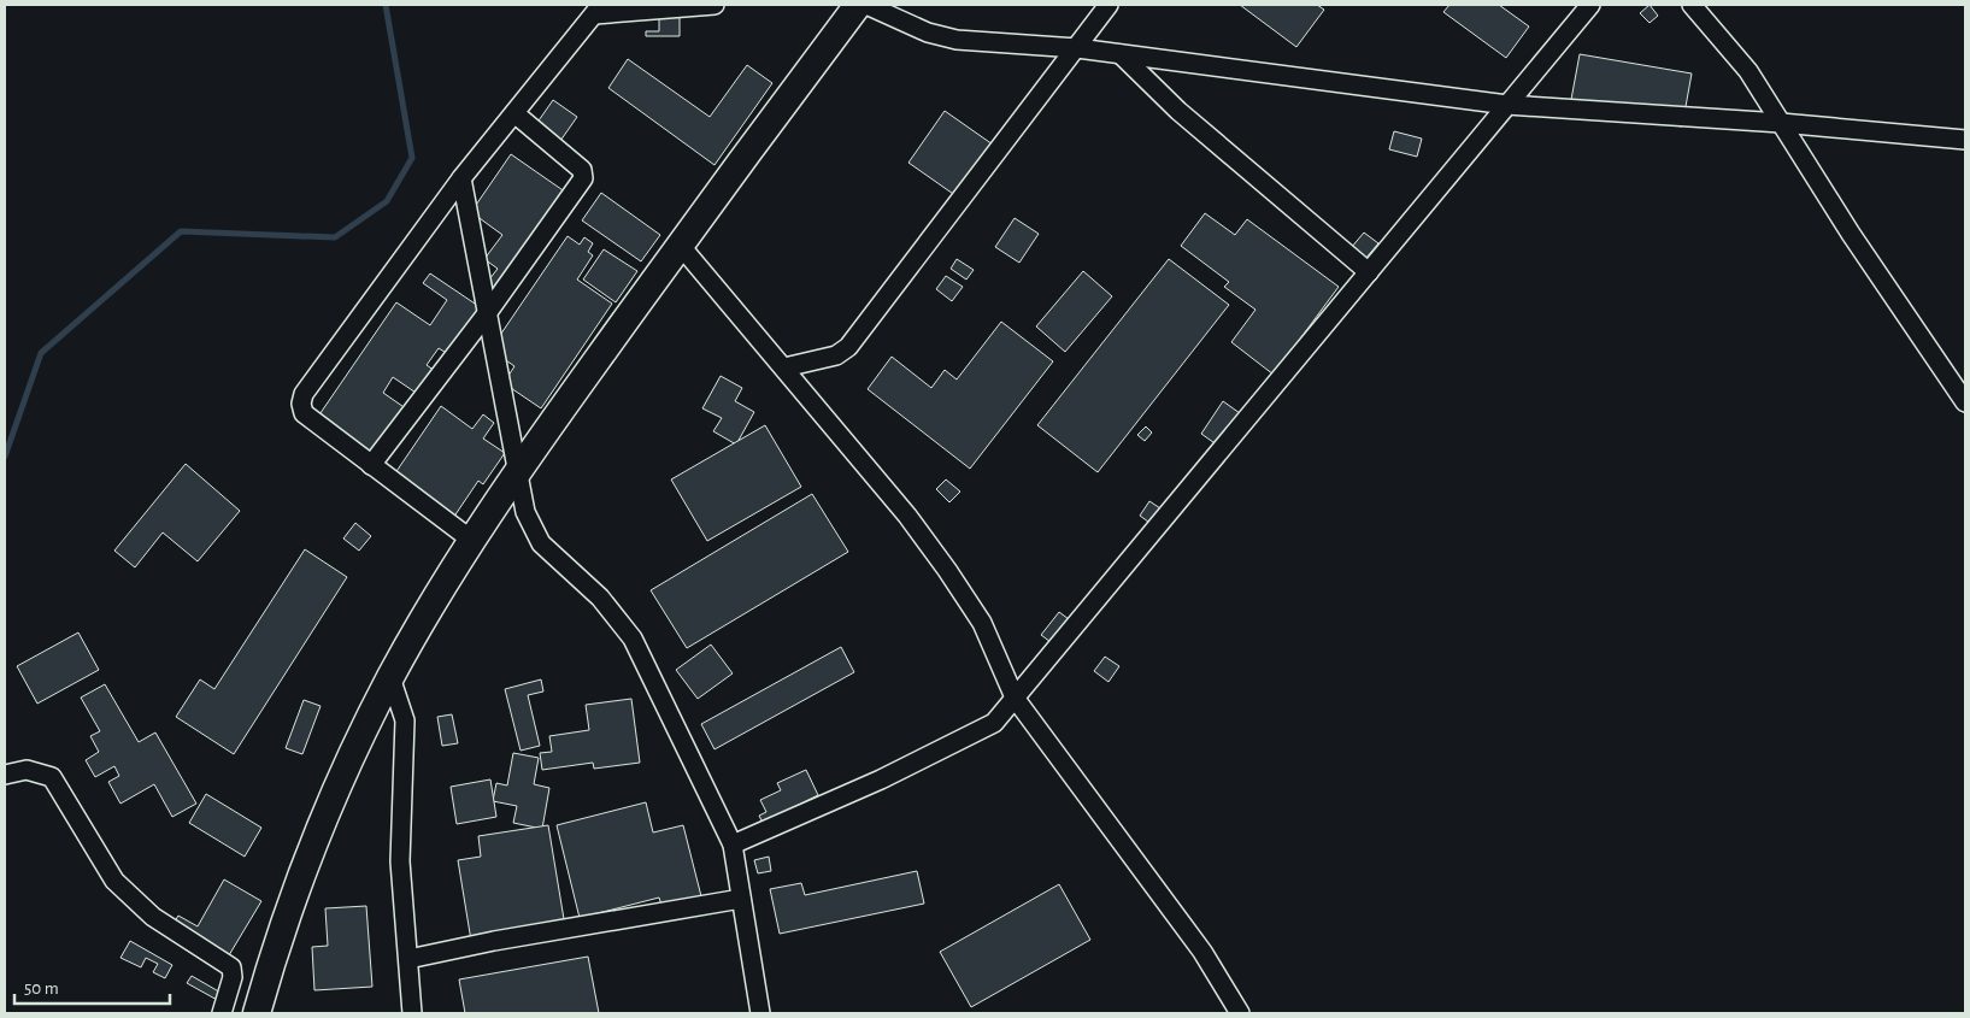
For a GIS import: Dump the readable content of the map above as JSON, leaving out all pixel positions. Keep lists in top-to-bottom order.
{
  "scale_bar": "50 m"
}
